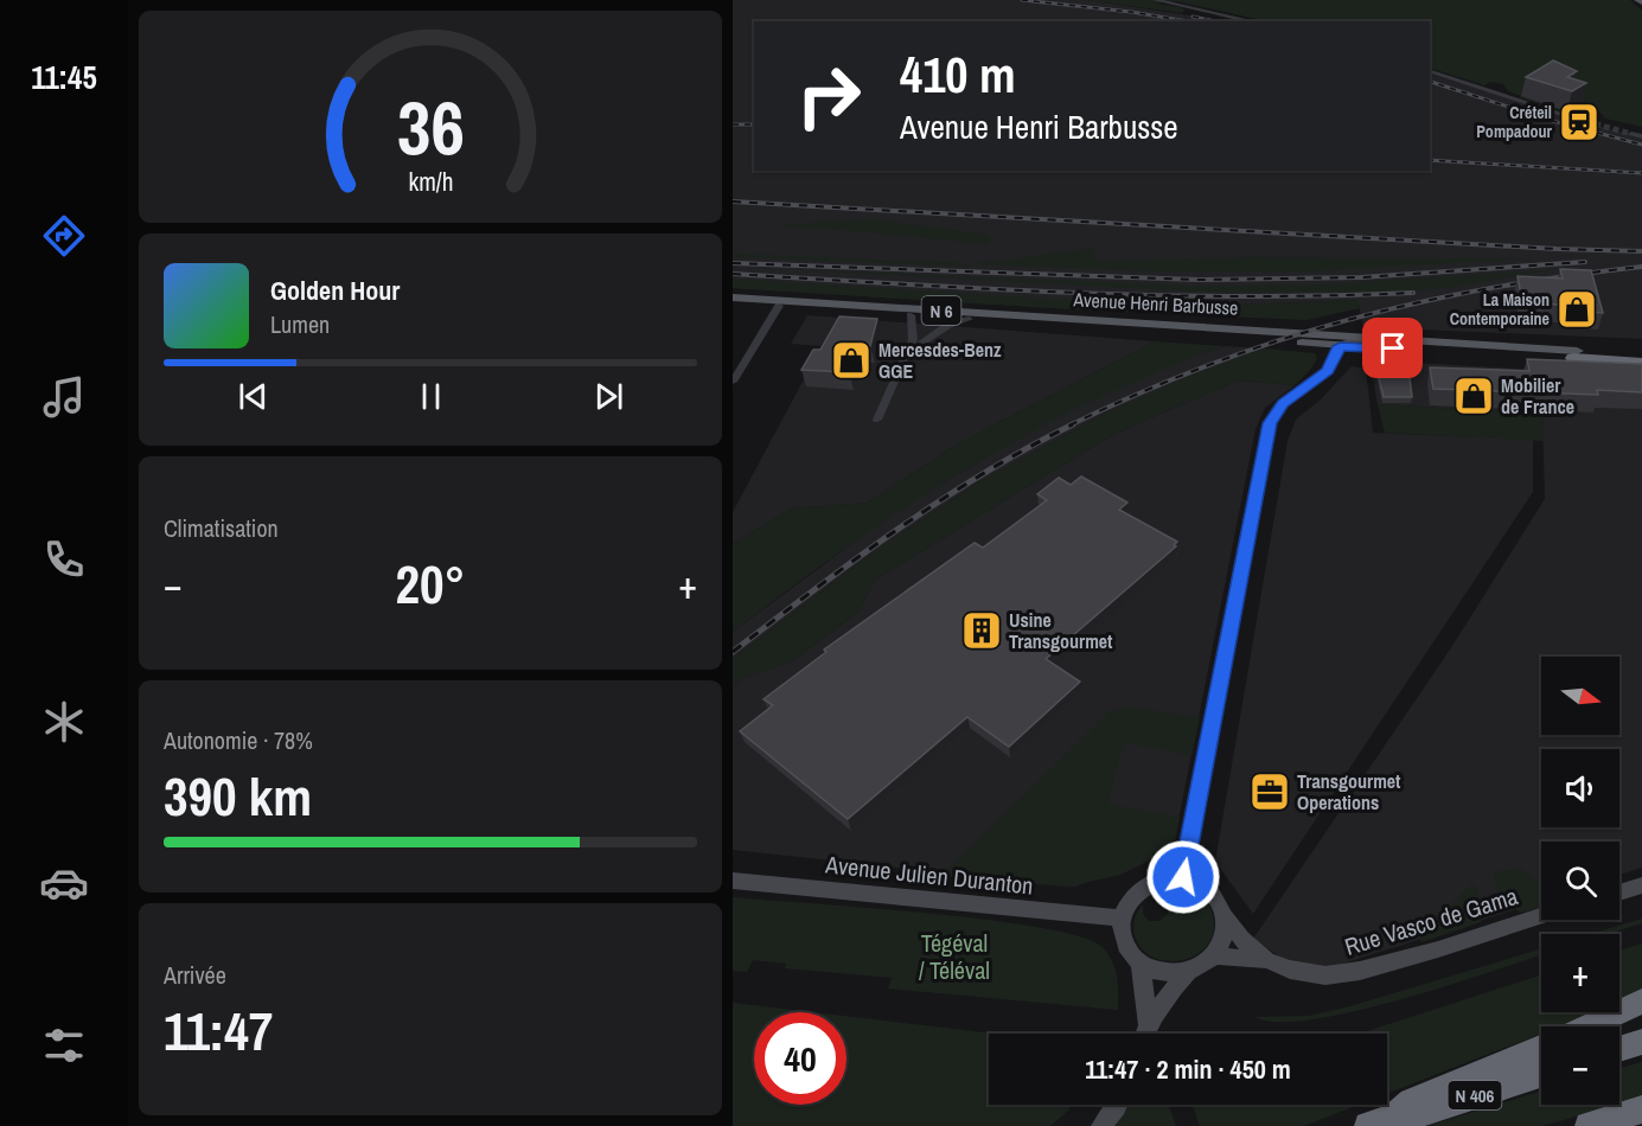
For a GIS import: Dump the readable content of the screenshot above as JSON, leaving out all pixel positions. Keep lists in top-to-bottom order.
{
  "streets": {
    "highway": ["N 6", "N 406"],
    "main road": ["Avenue Henri Barbusse"],
    "street": ["Avenue Julien Duranton", "Rue Vasco de Gama"]
  },
  "crossings": [
    ["Avenue Henri Barbusse", "N 6"],
    ["Avenue Julien Duranton", "Rue Vasco de Gama"]
  ],
  "parks": ["Tégéval / Téléval"],
  "places": {
    "station": ["Créteil Pompadour"],
    "shop": ["La Maison Contemporaine", "Mercesdes-Benz GGE", "Mobilier de France"],
    "building": ["Usine Transgourmet"],
    "office": ["Transgourmet Operations"]
  },
  "north": "right",
  "page": {
    "tabs": "11:45",
    "turn": ["410 m", "Avenue Henri Barbusse"],
    "song": ["Golden Hour", "Lumen"],
    "tile": [
      "Climatisation",
      ["Autonomie · 78%", "390 km"],
      ["Arrivée", "11:47"]
    ],
    "heat": ["−", "20°", "+"],
    "map_buttons": ["+", "−"],
    "limit": "40",
    "trip": "11:47 · 2 min · 450 m",
    "gauge": ["36", "km/h"]
  }
}
